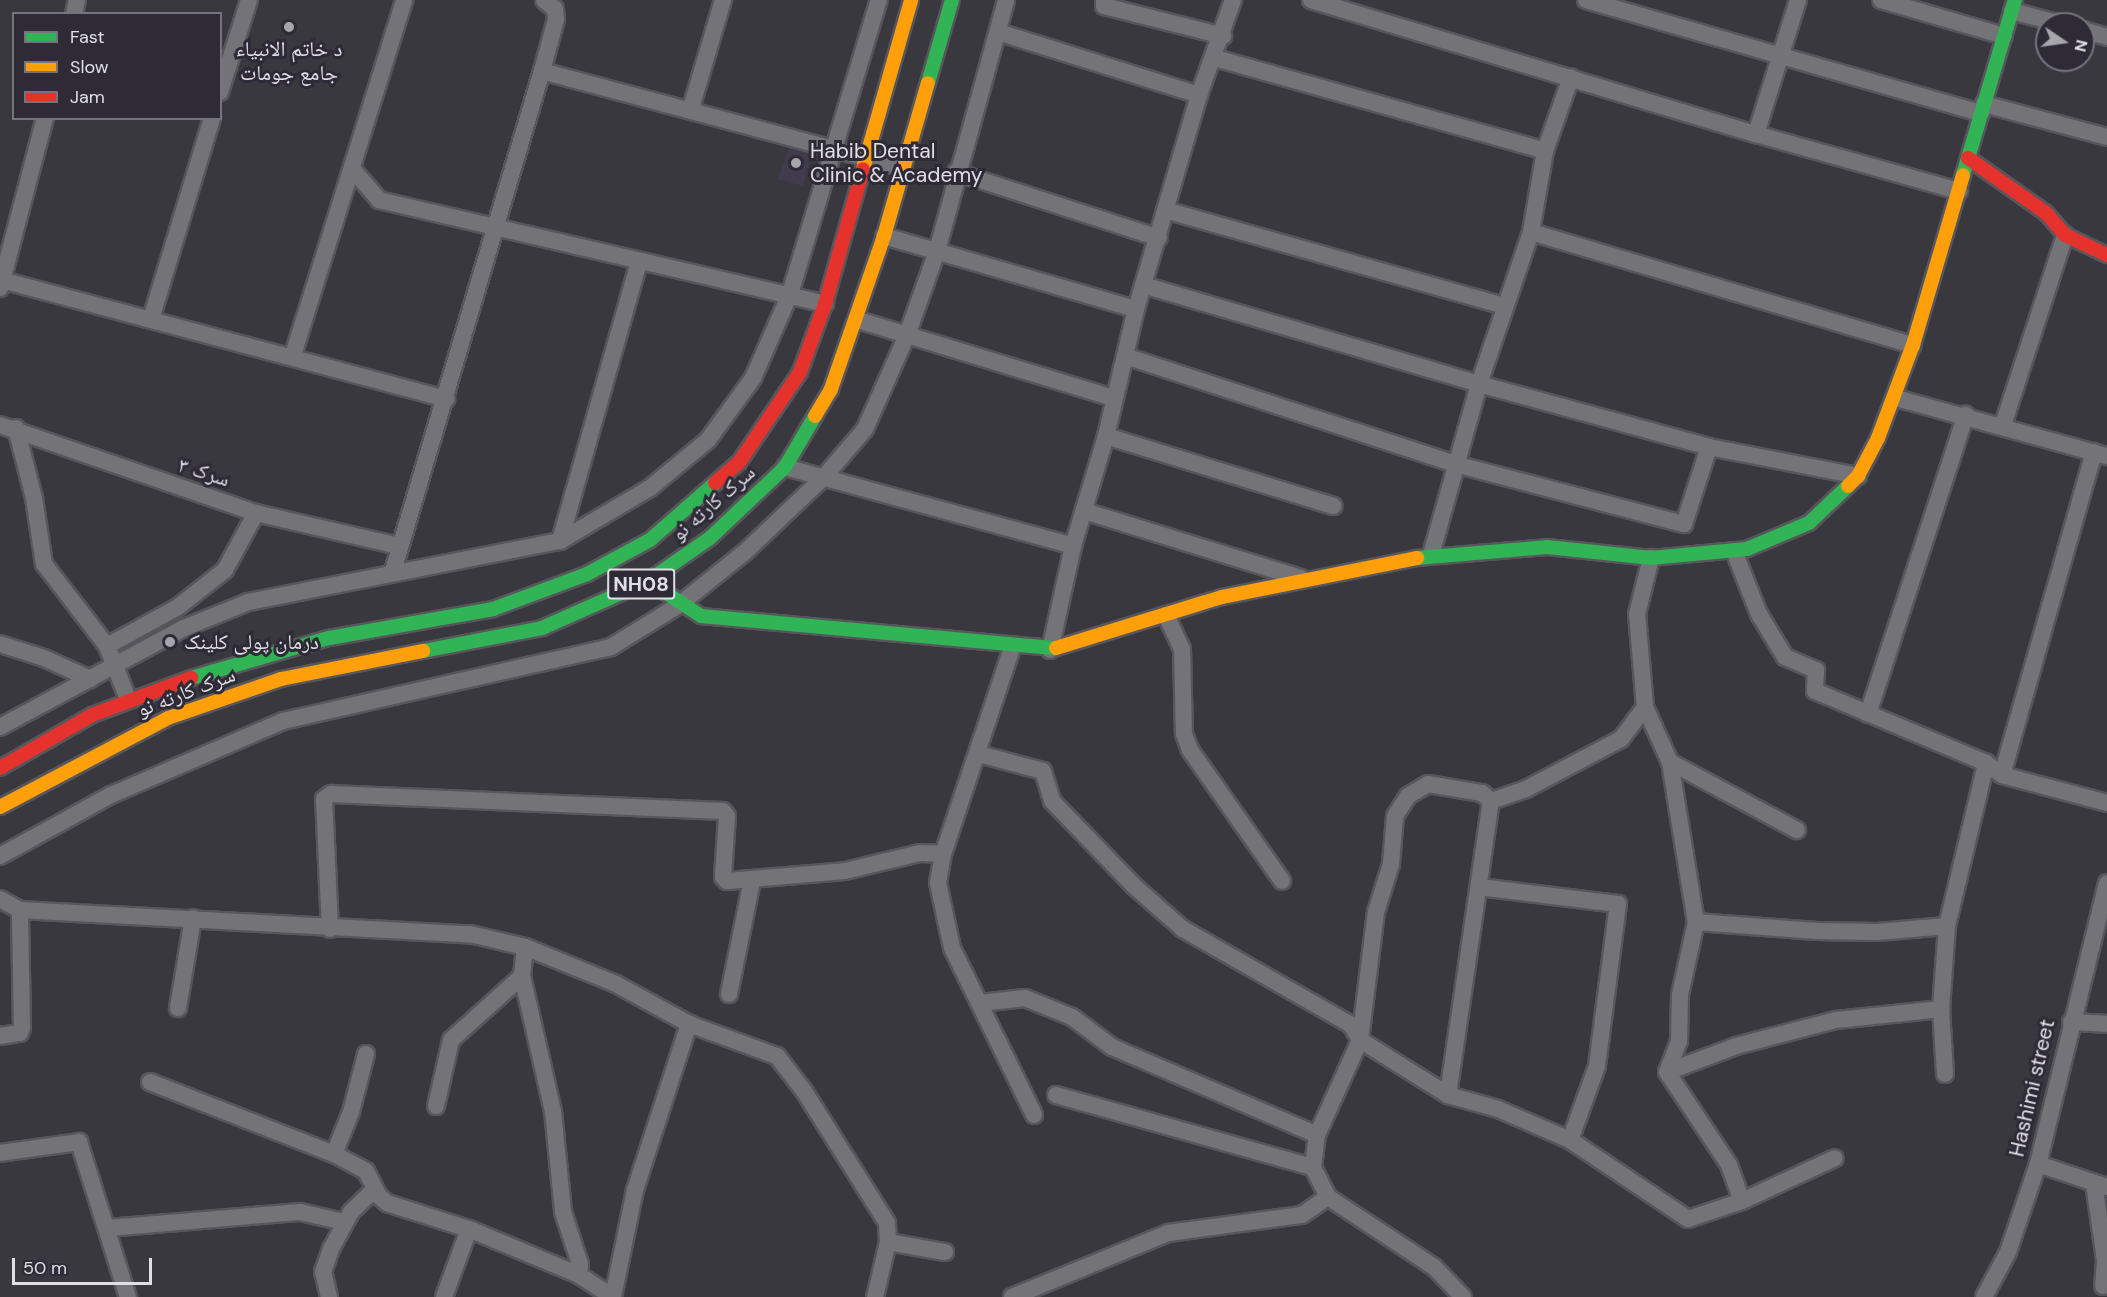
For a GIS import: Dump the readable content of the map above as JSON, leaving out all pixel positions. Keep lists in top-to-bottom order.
{
  "streets": {
    "main road": ["سرک کارته نو", "NH08"],
    "street": ["سرک ۳", "Hashimi street"]
  },
  "places": ["د خاتم الانبیاء جامع جومات", "Habib Dental Clinic & Academy", "درمان پولی کلینک"],
  "legend": ["Fast", "Slow", "Jam"],
  "scale_bar": "50 m",
  "north": "right"
}
